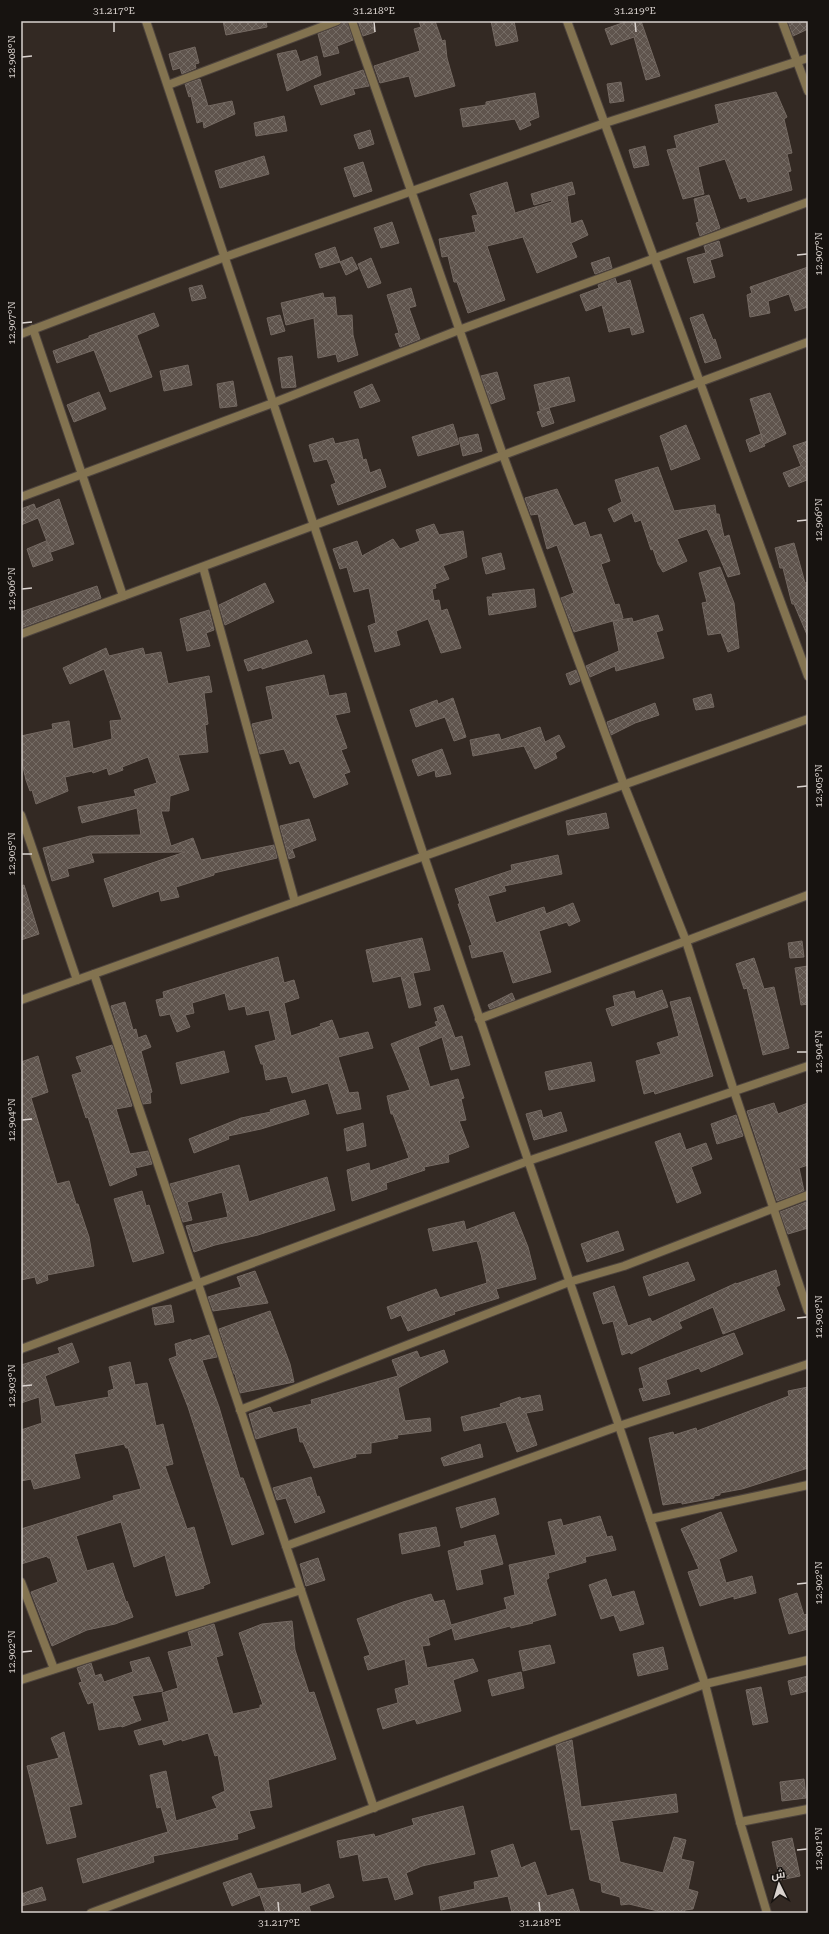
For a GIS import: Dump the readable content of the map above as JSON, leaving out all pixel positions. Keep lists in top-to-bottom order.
{
  "north": "top",
  "coordinates": [
    "31.217°E",
    "31.218°E",
    "31.219°E",
    "12.908°N",
    "12.907°N",
    "12.906°N",
    "12.905°N",
    "12.904°N",
    "12.903°N",
    "12.902°N",
    "12.901°N"
  ]
}
